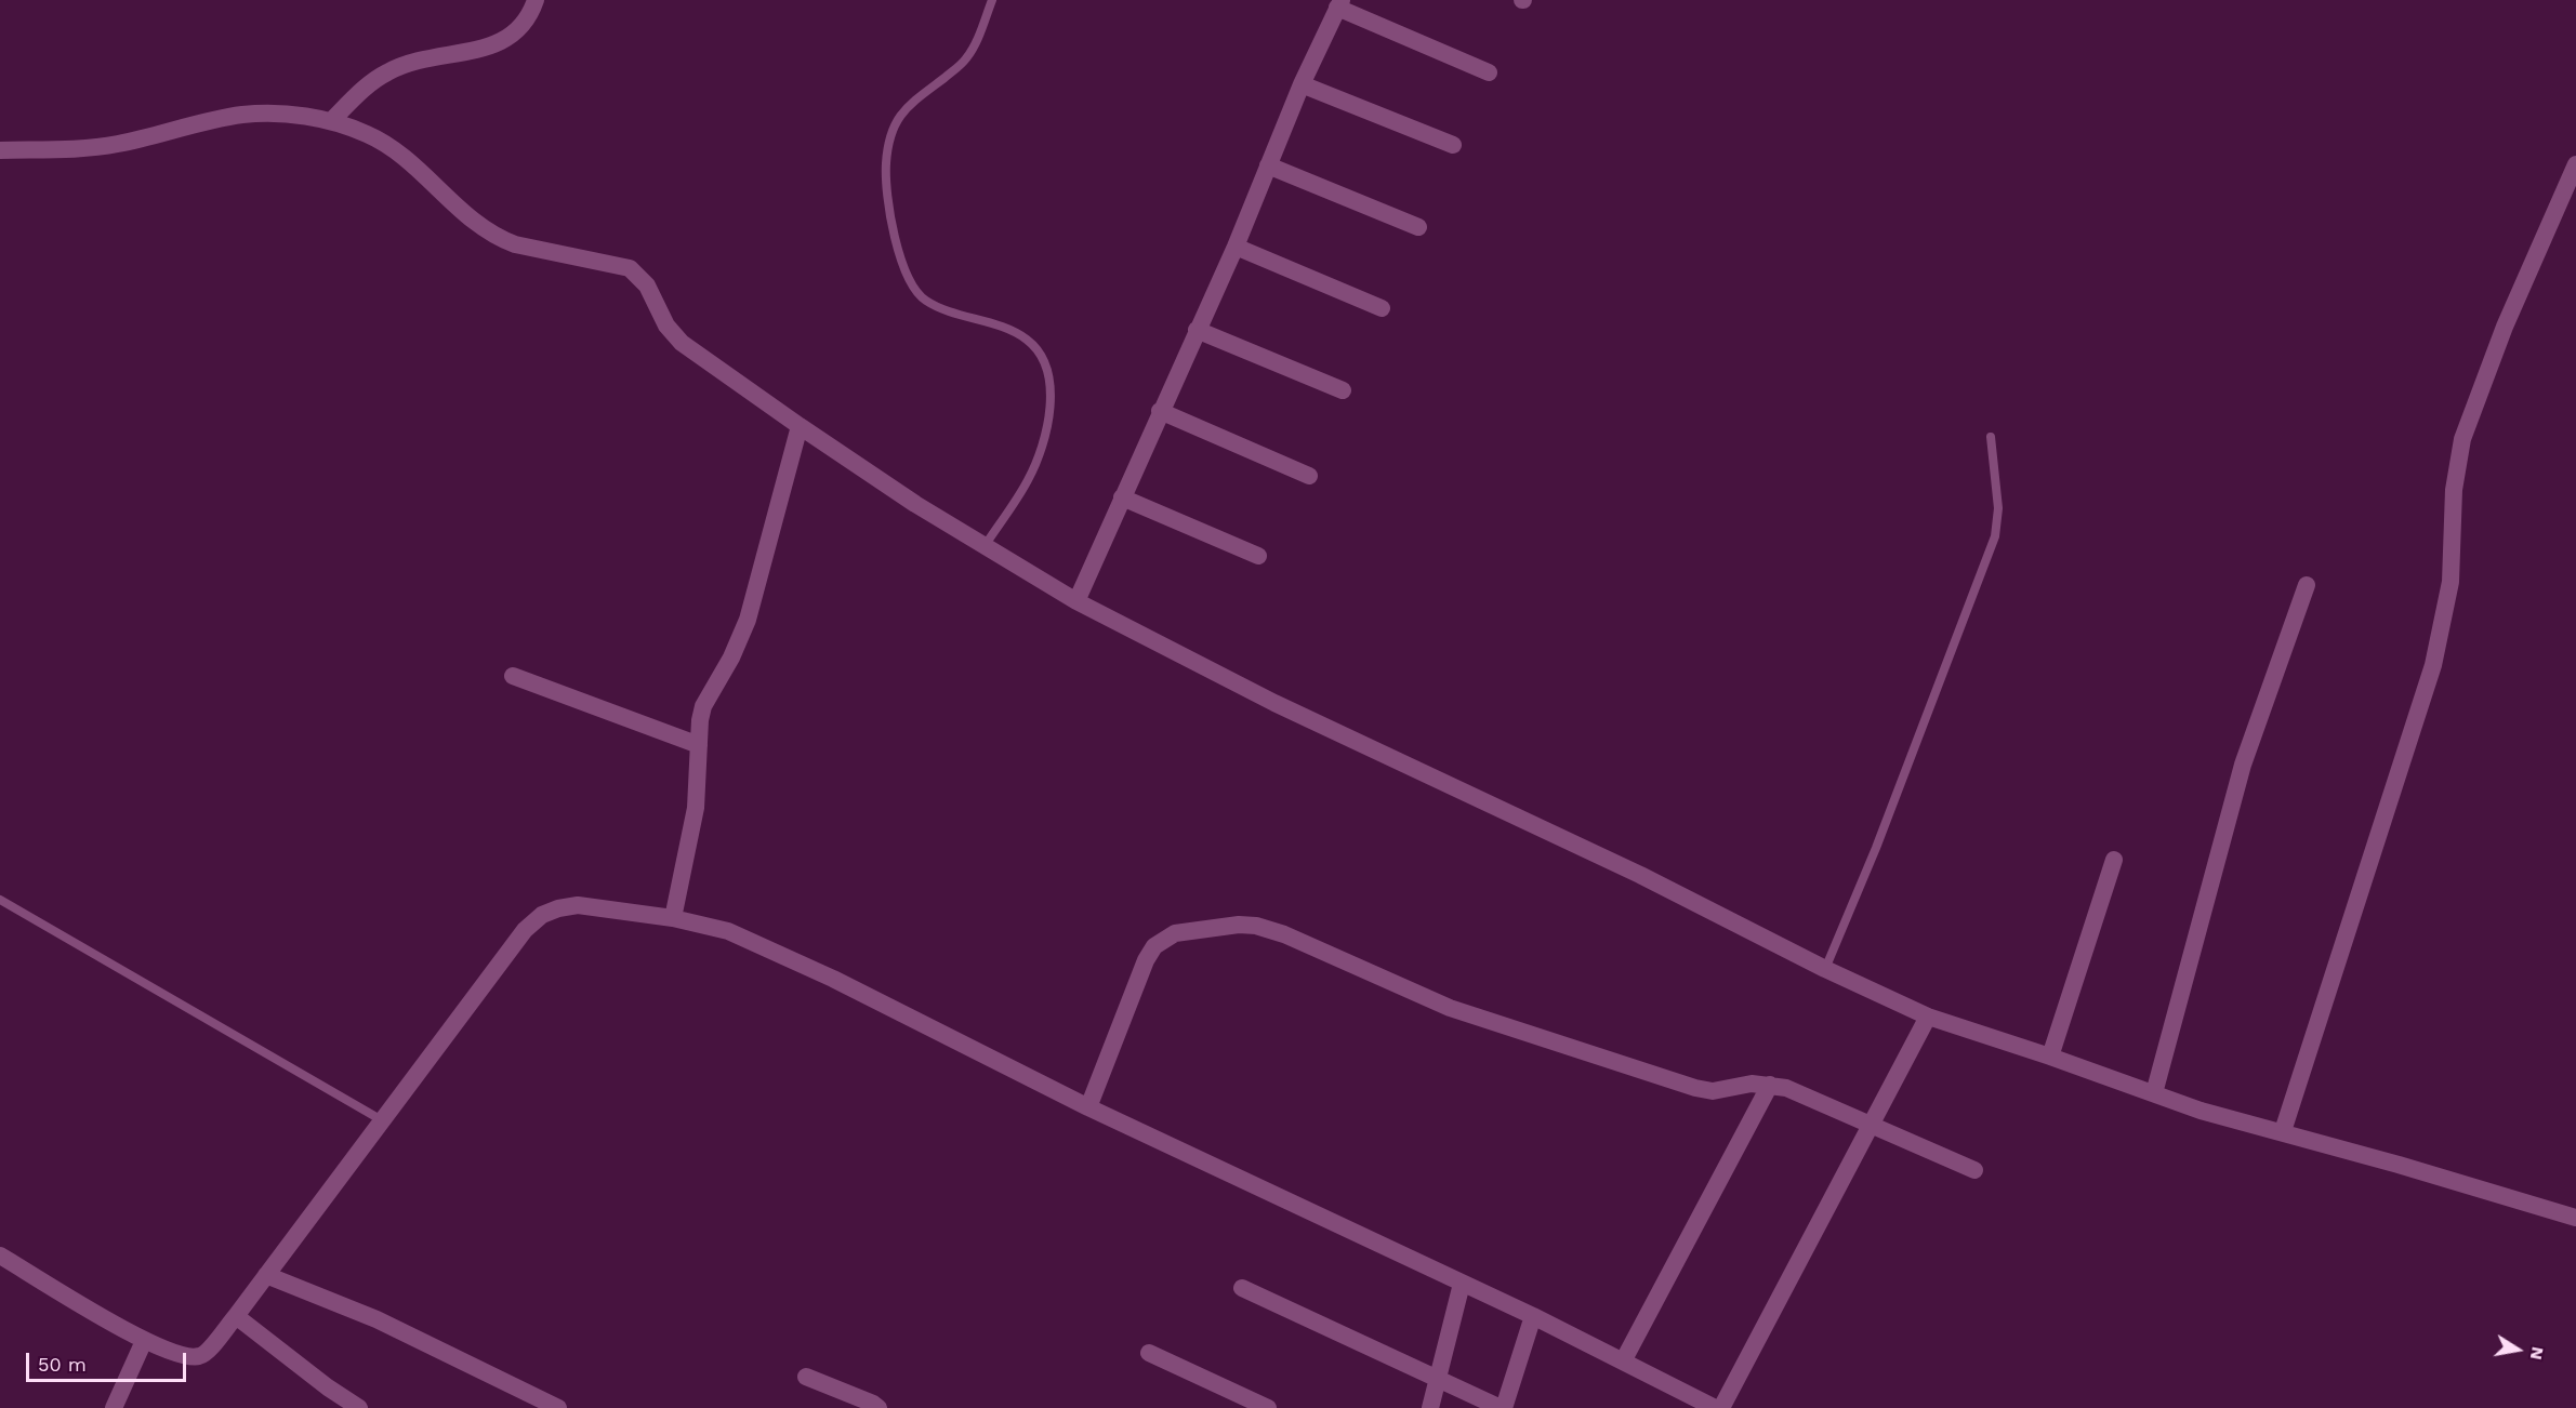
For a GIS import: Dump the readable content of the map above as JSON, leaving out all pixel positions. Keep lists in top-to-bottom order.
{
  "scale_bar": "50 m",
  "north": "right"
}
